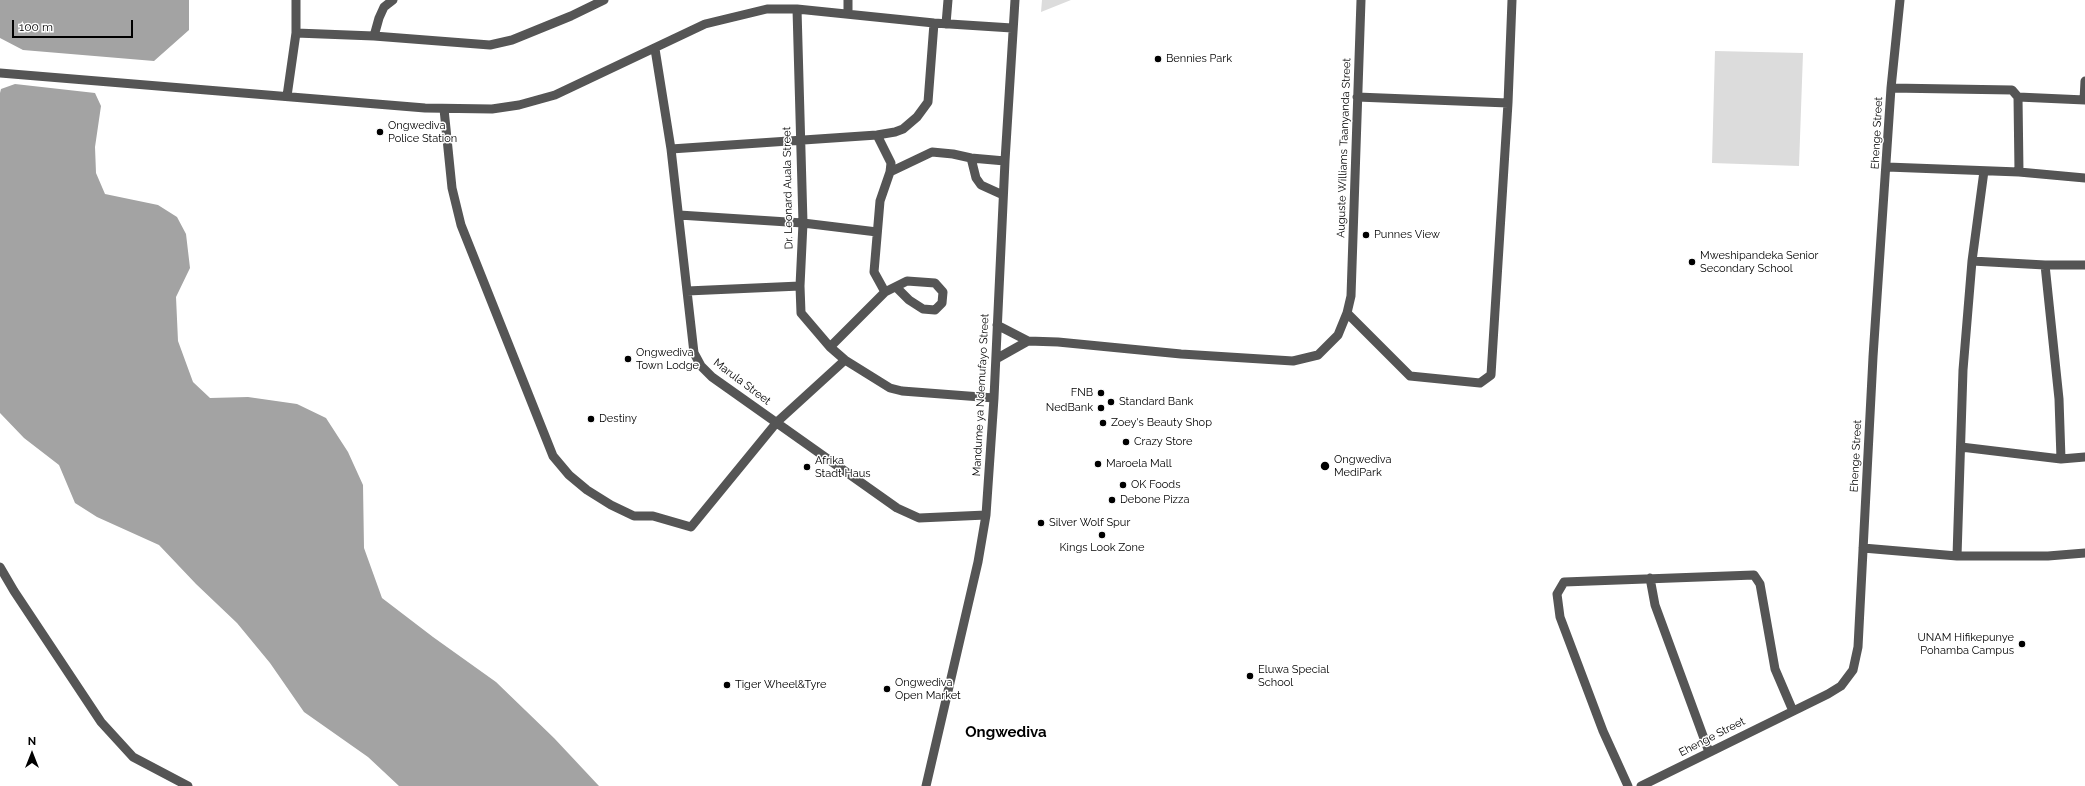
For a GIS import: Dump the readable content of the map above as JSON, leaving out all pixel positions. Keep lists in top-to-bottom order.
{
  "streets": {
    "street": [
      "Ehenge Street",
      "Auguste Williams Taanyanda Street",
      "Dr. Leonard Auala Street",
      "Marula Street",
      "Mandume ya Ndemufayo Street"
    ]
  },
  "crossings": [
    ["Dr. Leonard Auala Street", "Mandume ya Ndemufayo Street"],
    ["Marula Street", "Mandume ya Ndemufayo Street"]
  ],
  "districts": ["Ongwediva"],
  "places": [
    "Bennies Park",
    "Ongwediva Police Station",
    "Punnes View",
    "Mweshipandeka Senior Secondary School",
    "Ongwediva Town Lodge",
    "FNB",
    "Standard Bank",
    "NedBank",
    "Destiny",
    "Zoey's Beauty Shop",
    "Crazy Store",
    "Maroela Mall",
    "Ongwediva MediPark",
    "Afrika Stadt Haus",
    "OK Foods",
    "Debone Pizza",
    "Silver Wolf Spur",
    "Kings Look Zone",
    "UNAM Hifikepunye Pohamba Campus",
    "Eluwa Special School",
    "Tiger Wheel&Tyre",
    "Ongwediva Open Market"
  ],
  "scale_bar": "100 m",
  "north": "top"
}
